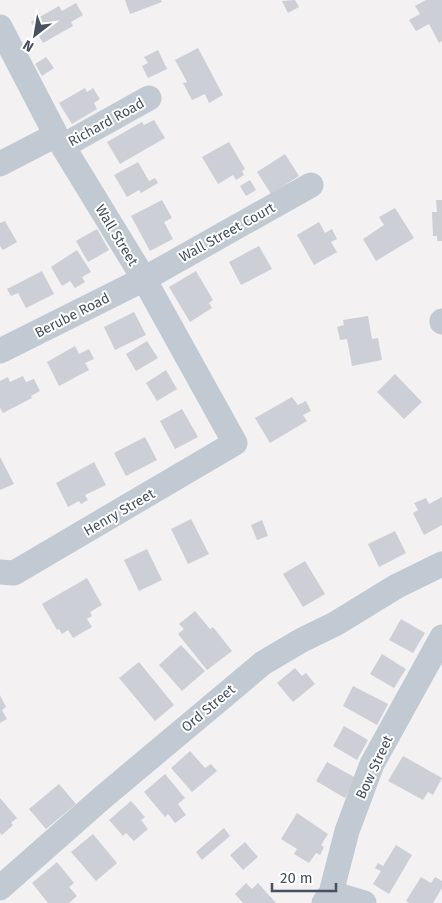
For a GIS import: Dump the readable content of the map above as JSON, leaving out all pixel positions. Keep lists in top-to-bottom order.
{
  "streets": {
    "street": [
      "Richard Road",
      "Wall Street Court",
      "Wall Street",
      "Berube Road",
      "Henry Street",
      "Ord Street",
      "Bow Street"
    ]
  },
  "crossings": [
    ["Richard Road", "Wall Street"],
    ["Wall Street Court", "Wall Street"],
    ["Wall Street Court", "Berube Road"],
    ["Wall Street", "Berube Road"],
    ["Wall Street", "Henry Street"]
  ],
  "scale_bar": "20 m",
  "north": "bottom left"
}
